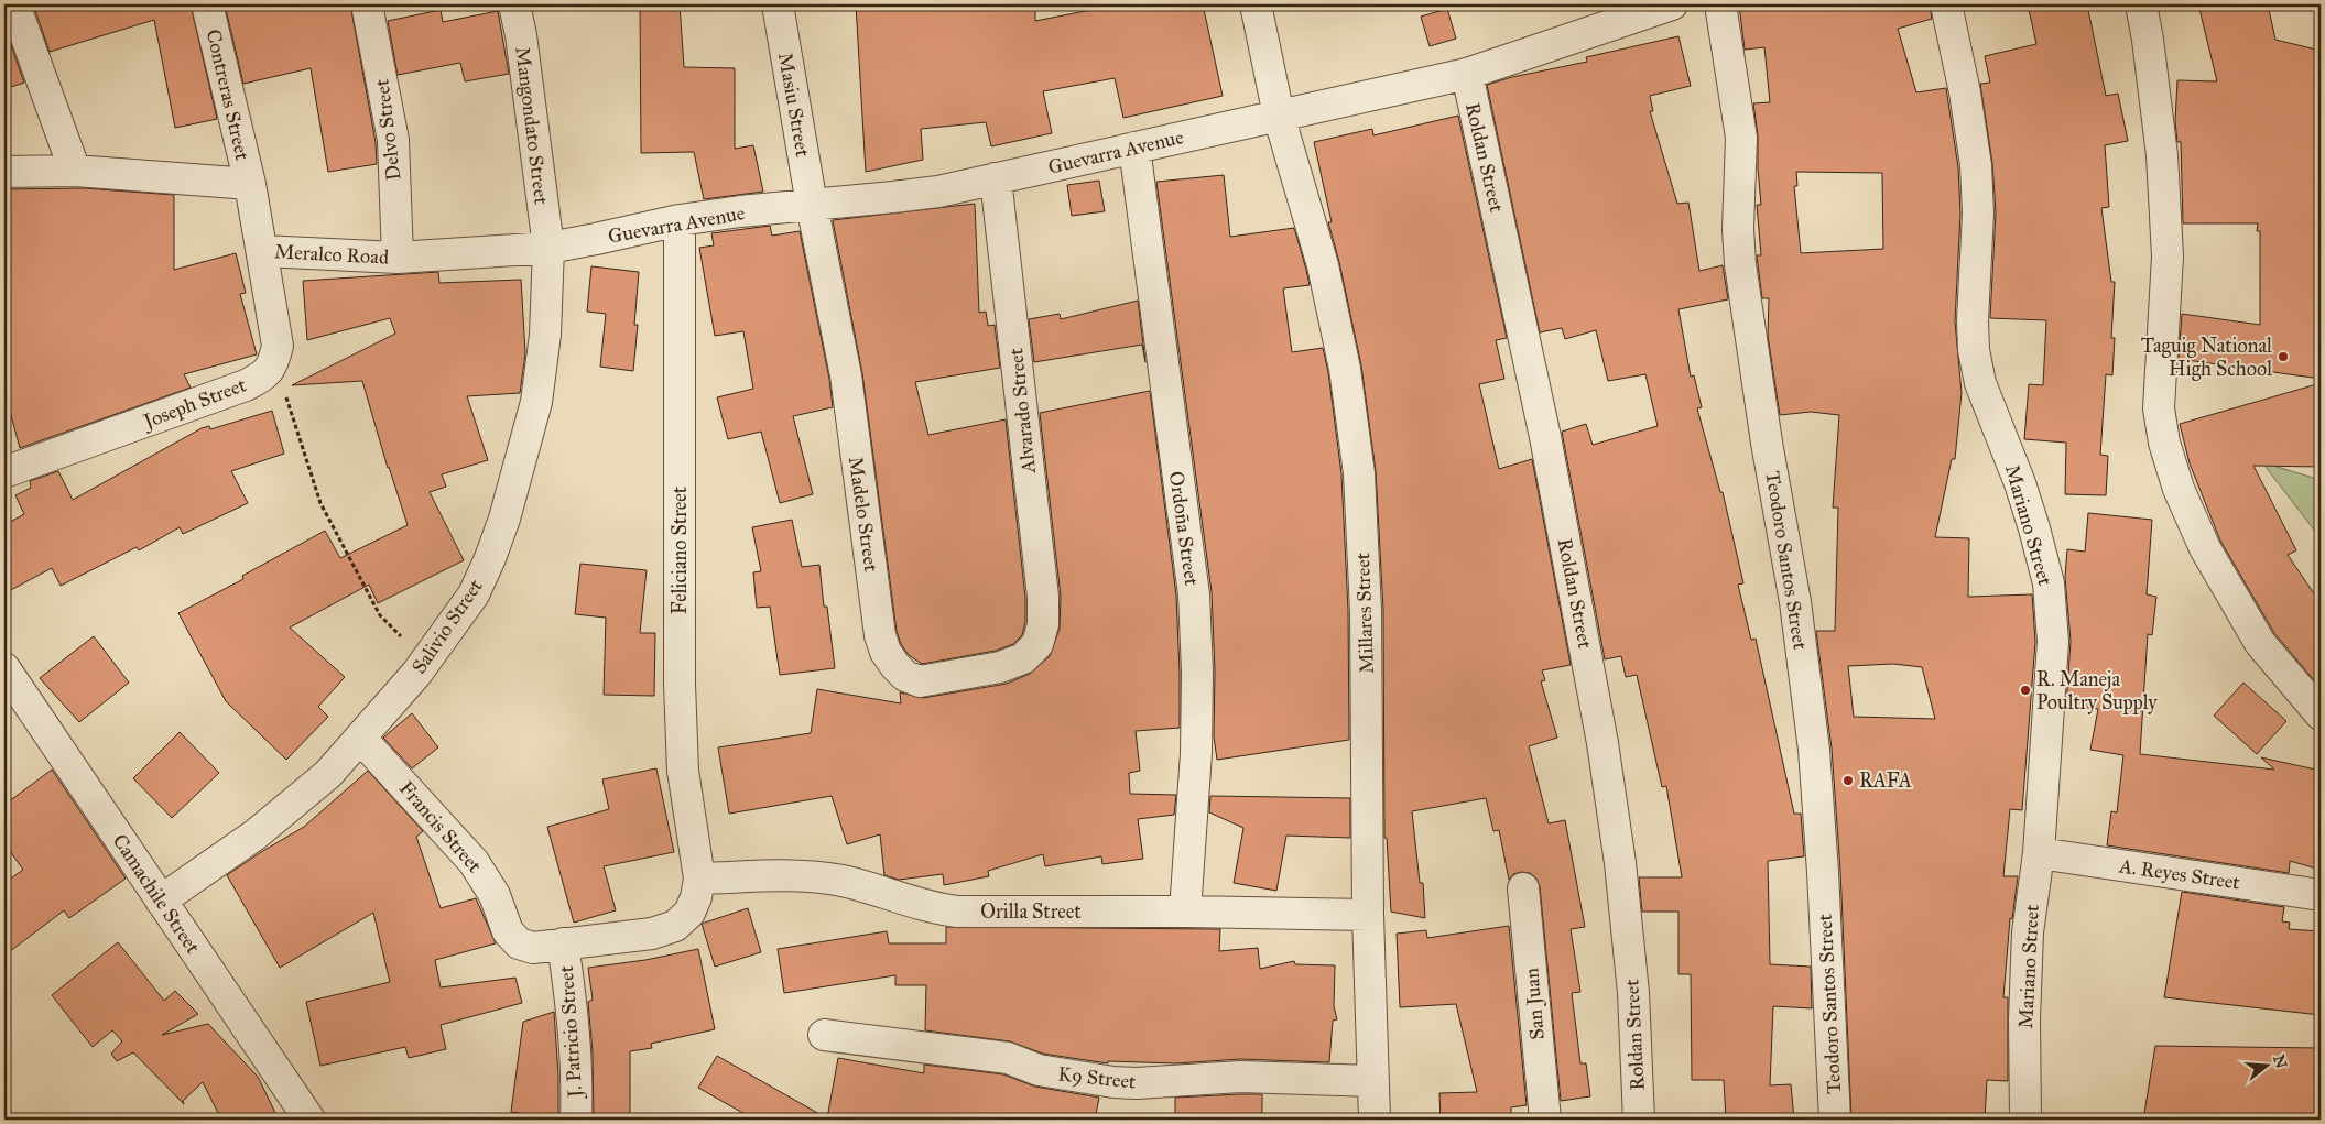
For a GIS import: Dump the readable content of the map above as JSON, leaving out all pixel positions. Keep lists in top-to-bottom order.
{
  "streets": {
    "street": [
      "Contreras Street",
      "Masiu Street",
      "Mangondato Street",
      "Delvo Street",
      "Guevarra Avenue",
      "Roldan Street",
      "Meralco Road",
      "Joseph Street",
      "Alvarado Street",
      "Madelo Street",
      "Mariano Street",
      "Ordoña Street",
      "Feliciano Street",
      "Teodoro Santos Street",
      "Millares Street",
      "Salivio Street",
      "Francis Street",
      "A. Reyes Street",
      "Camachile Street",
      "Orilla Street",
      "San Juan",
      "J. Patricio Street",
      "K9 Street"
    ]
  },
  "crossings": [
    ["Contreras Street", "Meralco Road"],
    ["Masiu Street", "Guevarra Avenue"],
    ["Masiu Street", "Madelo Street"],
    ["Mangondato Street", "Guevarra Avenue"],
    ["Mangondato Street", "Meralco Road"],
    ["Mangondato Street", "Salivio Street"],
    ["Delvo Street", "Meralco Road"],
    ["Guevarra Avenue", "Roldan Street"],
    ["Guevarra Avenue", "Meralco Road"],
    ["Guevarra Avenue", "Alvarado Street"],
    ["Guevarra Avenue", "Madelo Street"],
    ["Guevarra Avenue", "Ordoña Street"],
    ["Guevarra Avenue", "Feliciano Street"],
    ["Guevarra Avenue", "Millares Street"],
    ["Guevarra Avenue", "Salivio Street"],
    ["Meralco Road", "Salivio Street"],
    ["Alvarado Street", "Madelo Street"],
    ["Mariano Street", "A. Reyes Street"],
    ["Ordoña Street", "Orilla Street"],
    ["Feliciano Street", "Francis Street"],
    ["Feliciano Street", "Orilla Street"],
    ["Millares Street", "Orilla Street"],
    ["Millares Street", "K9 Street"],
    ["Salivio Street", "Francis Street"],
    ["Salivio Street", "Camachile Street"],
    ["Francis Street", "Orilla Street"],
    ["Francis Street", "J. Patricio Street"]
  ],
  "places": ["Taguig National High School", "R. Maneja Poultry Supply", "RAFA"],
  "north": "right"
}
